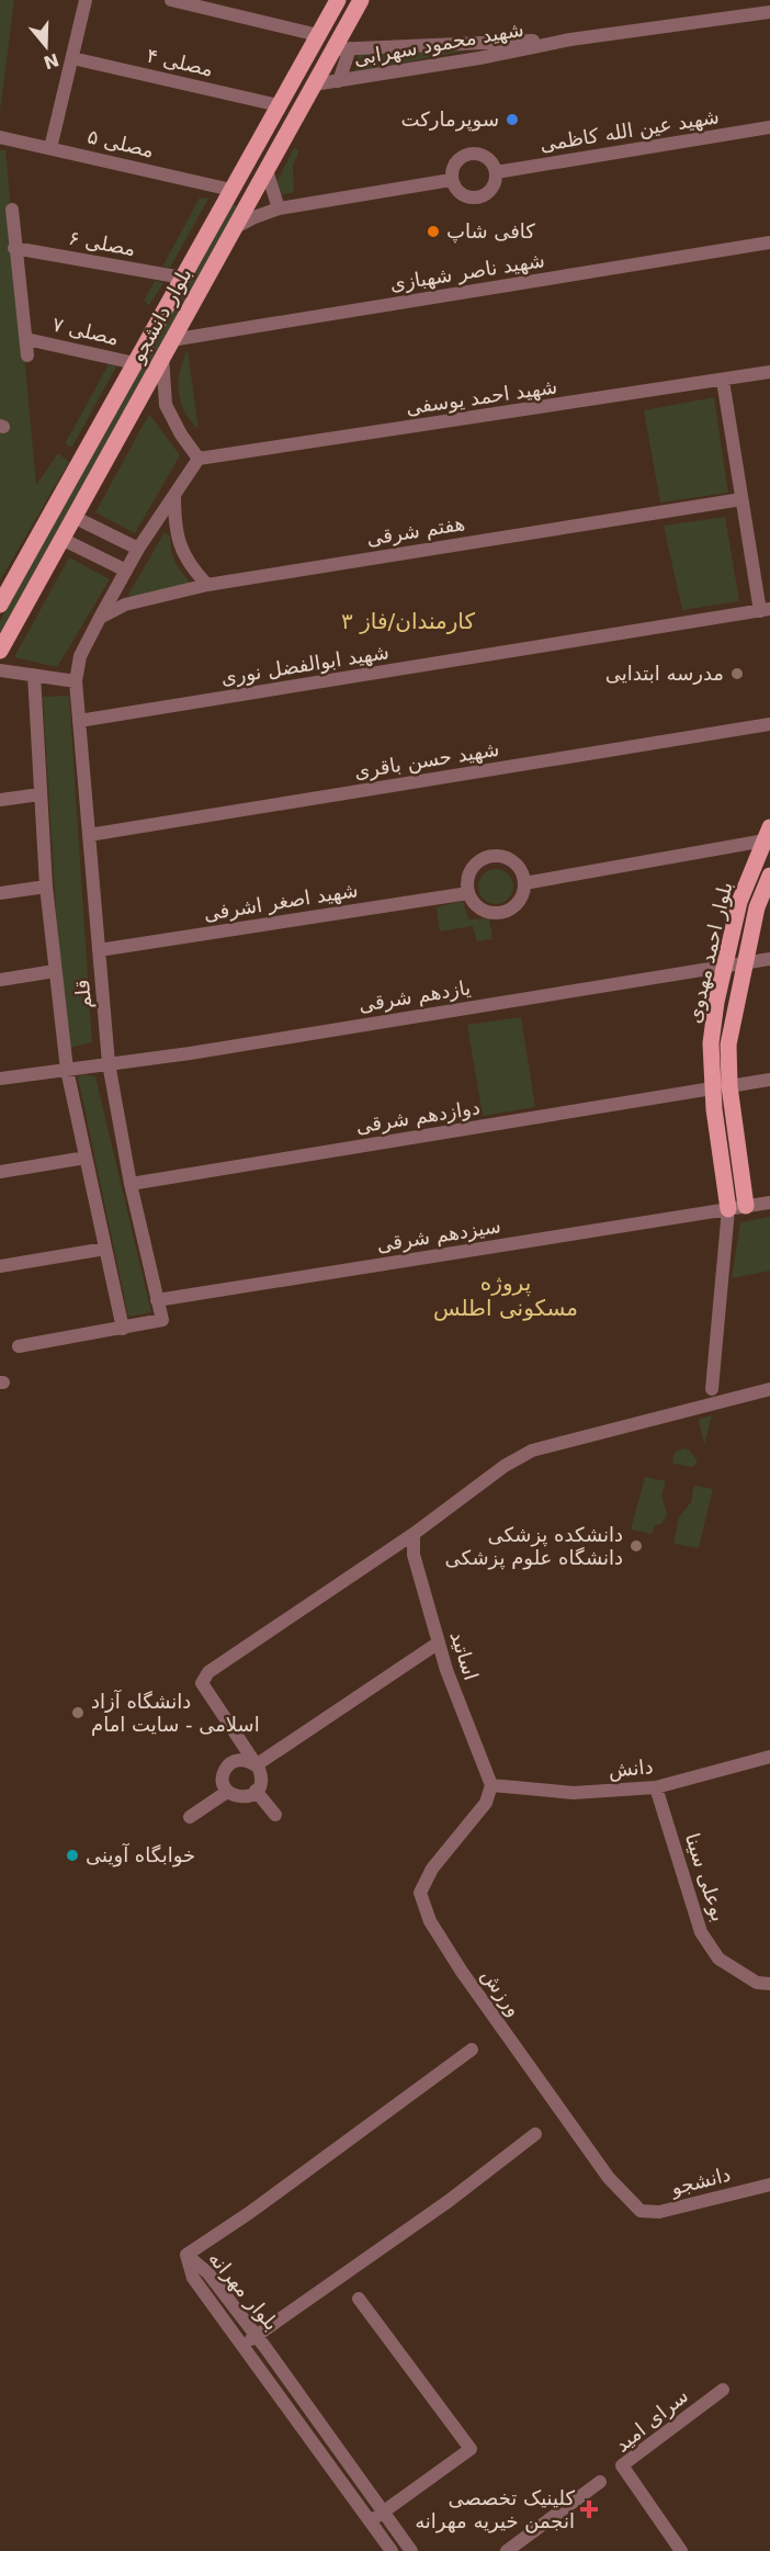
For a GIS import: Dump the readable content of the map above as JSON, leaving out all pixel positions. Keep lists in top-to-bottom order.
{
  "streets": {
    "main road": ["بلوار دانشجو", "بلوار احمد مهدوی"],
    "street": [
      "شهید محمود سهرابی",
      "مصلی ۴",
      "شهید عین الله کاظمی",
      "مصلی ۵",
      "مصلی ۶",
      "شهید ناصر شهبازی",
      "مصلی ۷",
      "شهید احمد یوسفی",
      "هفتم شرقی",
      "شهید ابوالفضل نوری",
      "شهید حسن باقری",
      "شهید اصغر اشرفی",
      "قلم",
      "یازدهم شرقی",
      "دوازدهم شرقی",
      "سیزدهم شرقی",
      "اساتید",
      "دانش",
      "بوعلی سینا",
      "ورزش",
      "دانشجو",
      "بلوار مهرانه",
      "سرای امید"
    ]
  },
  "crossings": [
    ["شهید محمود سهرابی", "بلوار دانشجو"],
    ["مصلی ۴", "بلوار دانشجو"],
    ["مصلی ۵", "بلوار دانشجو"],
    ["مصلی ۶", "بلوار دانشجو"],
    ["شهید ناصر شهبازی", "بلوار دانشجو"],
    ["بلوار دانشجو", "مصلی ۷"],
    ["شهید احمد یوسفی", "قلم"],
    ["هفتم شرقی", "قلم"],
    ["شهید ابوالفضل نوری", "قلم"],
    ["شهید حسن باقری", "قلم"],
    ["شهید اصغر اشرفی", "قلم"],
    ["بلوار احمد مهدوی", "یازدهم شرقی"],
    ["بلوار احمد مهدوی", "دوازدهم شرقی"],
    ["بلوار احمد مهدوی", "سیزدهم شرقی"],
    ["قلم", "یازدهم شرقی"],
    ["قلم", "دوازدهم شرقی"],
    ["قلم", "سیزدهم شرقی"],
    ["اساتید", "دانش"],
    ["اساتید", "ورزش"],
    ["دانش", "بوعلی سینا"],
    ["دانش", "ورزش"],
    ["ورزش", "دانشجو"]
  ],
  "districts": ["کارمندان/فاز ۳", "پروژه مسکونی اطلس"],
  "places": {
    "other": [
      "سوپرمارکت",
      "کافی شاپ",
      "مدرسه ابتدایی",
      "دانشکده پزشکی دانشگاه علوم پزشکی",
      "دانشگاه آزاد اسلامی - سایت امام",
      "خوابگاه آوینی"
    ],
    "health": ["کلینیک تخصصی انجمن خیریه مهرانه"]
  },
  "north": "bottom"
}
